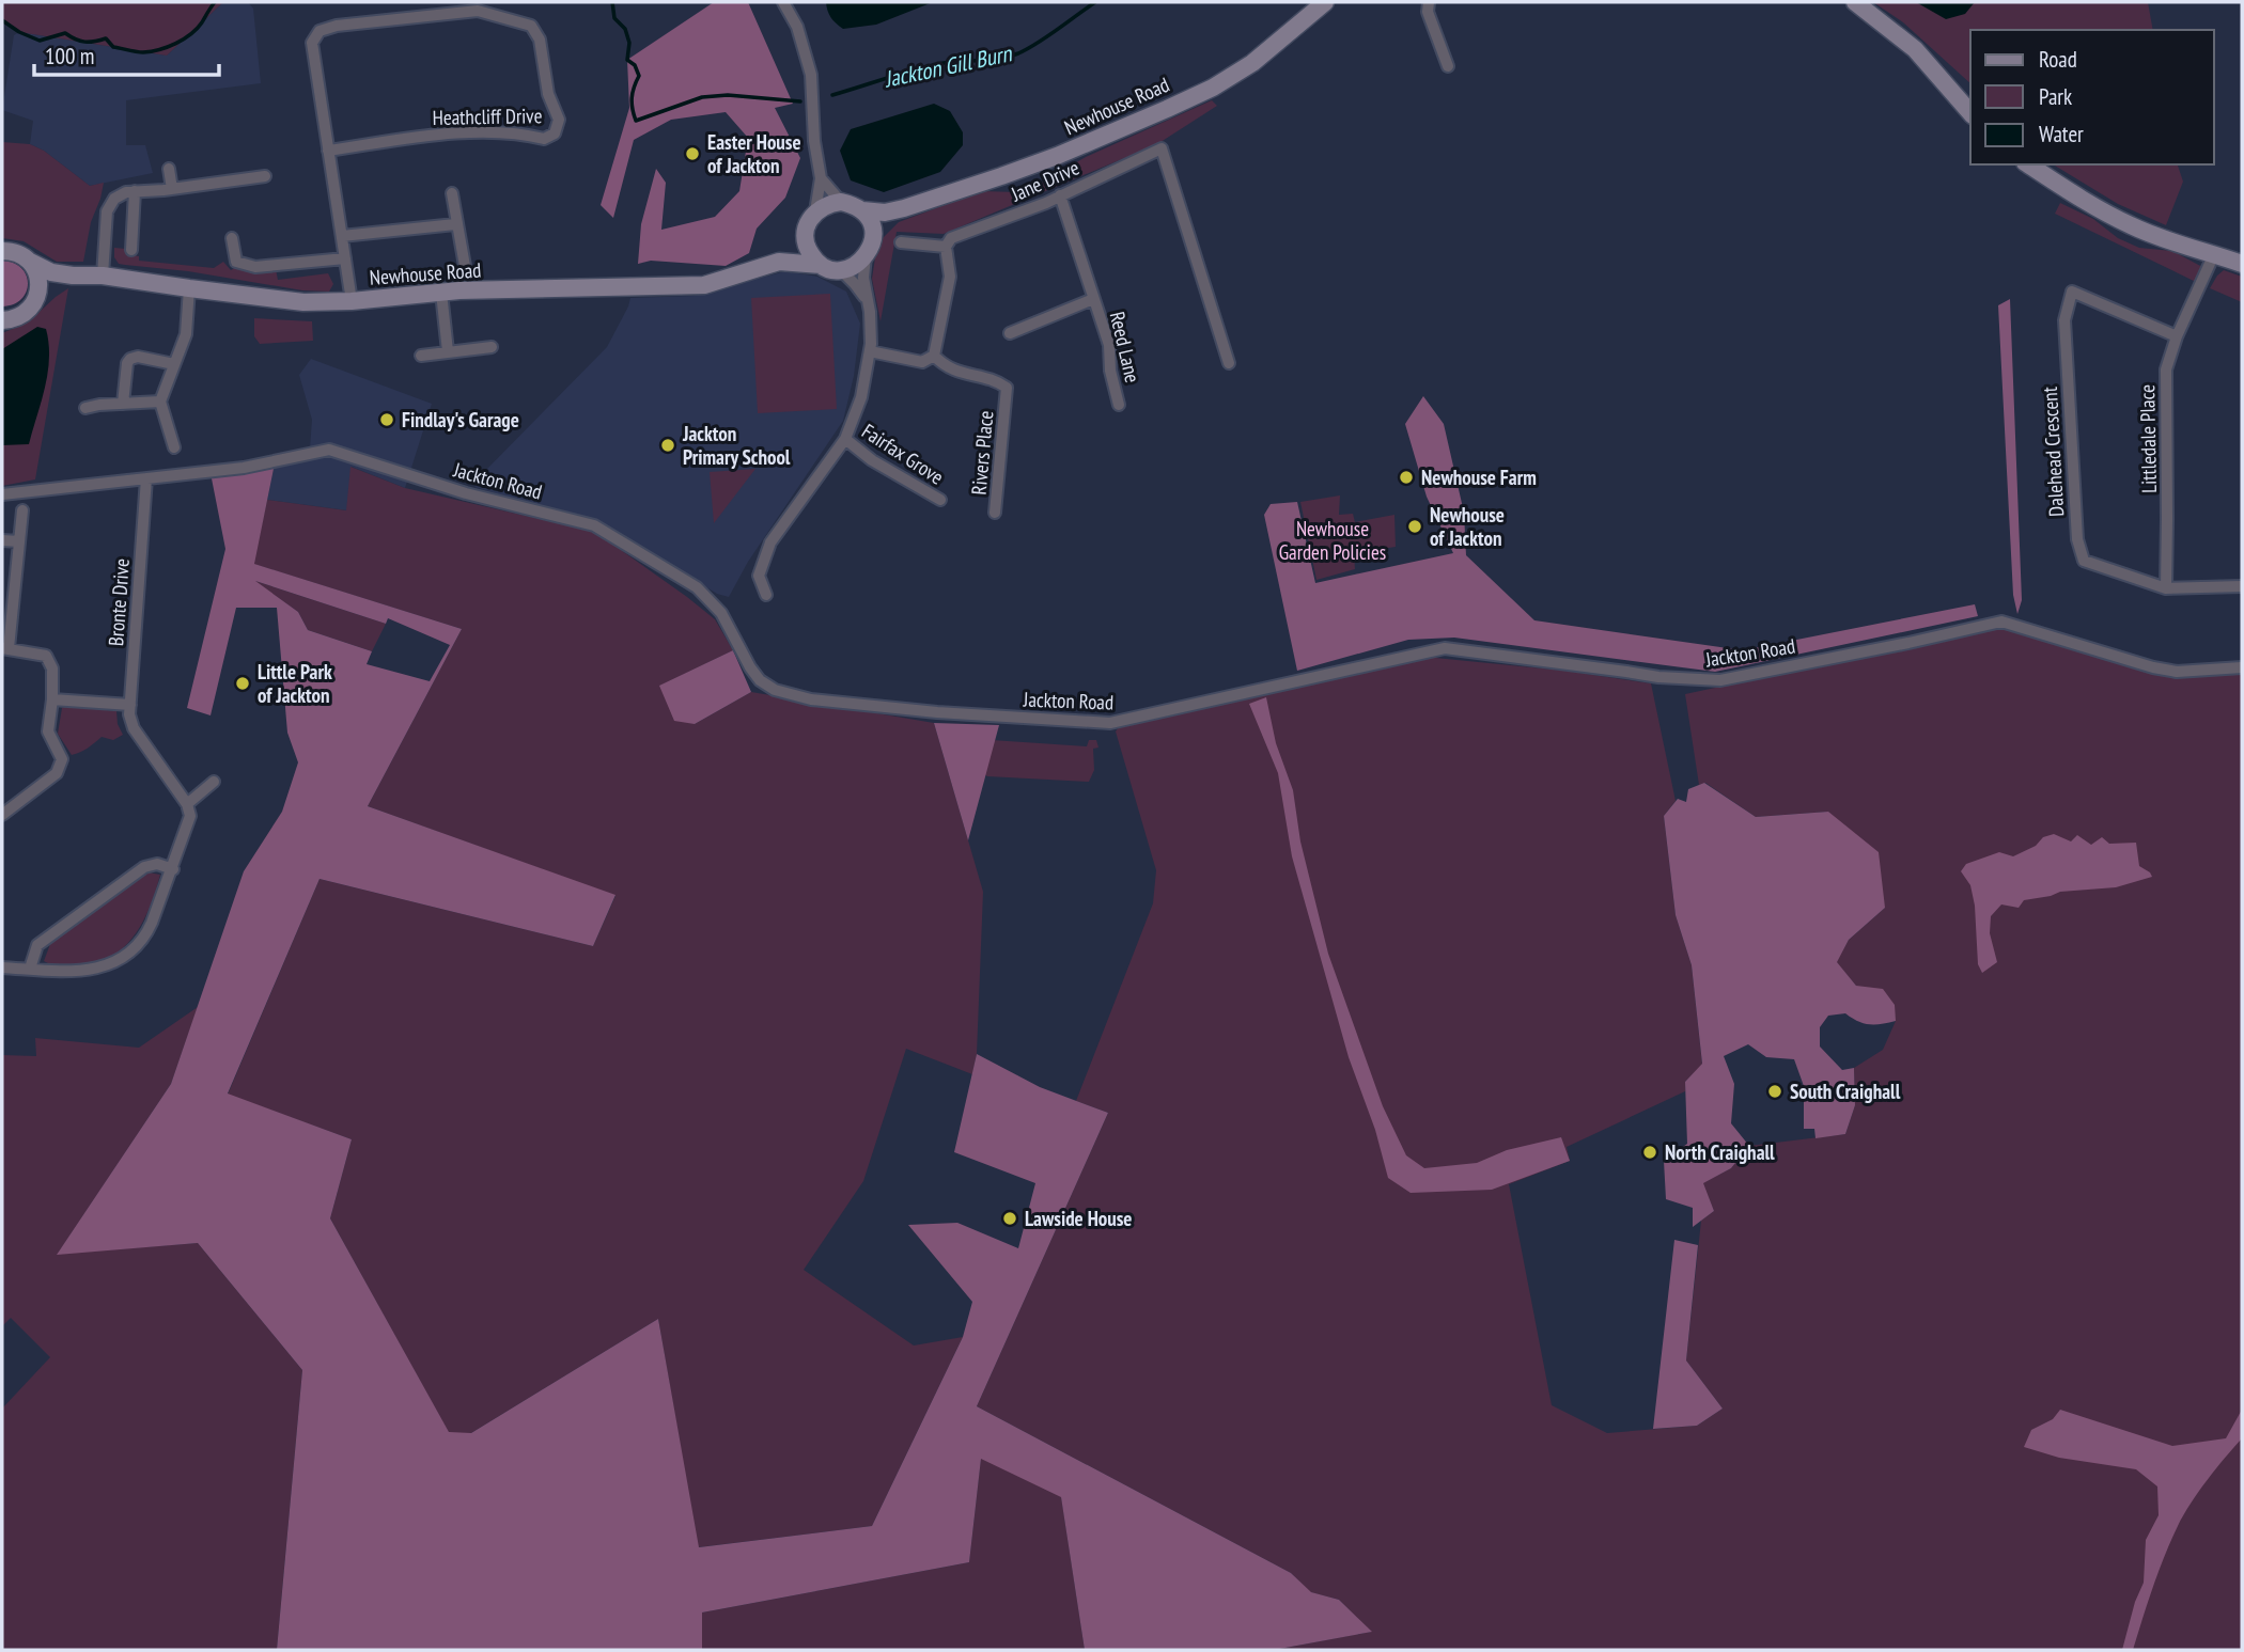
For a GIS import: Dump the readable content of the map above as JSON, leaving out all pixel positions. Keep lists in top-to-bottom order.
{
  "streets": {
    "street": [
      "Newhouse Road",
      "Heathcliff Drive",
      "Jane Drive",
      "Reed Lane",
      "Littledale Place",
      "Dalehead Crescent",
      "Rivers Place",
      "Fairfax Grove",
      "Jackton Road",
      "Bronte Drive"
    ]
  },
  "crossings": [
    ["Newhouse Road", "Heathcliff Drive"],
    ["Jane Drive", "Reed Lane"],
    ["Littledale Place", "Dalehead Crescent"],
    ["Jackton Road", "Bronte Drive"]
  ],
  "water": ["Jackton Gill Burn"],
  "parks": ["Newhouse Garden Policies"],
  "places": [
    "Easter House of Jackton",
    "Findlay's Garage",
    "Jackton Primary School",
    "Newhouse Farm",
    "Newhouse of Jackton",
    "Little Park of Jackton",
    "South Craighall",
    "North Craighall",
    "Lawside House"
  ],
  "legend": ["Road", "Park", "Water"],
  "scale_bar": "100 m"
}
